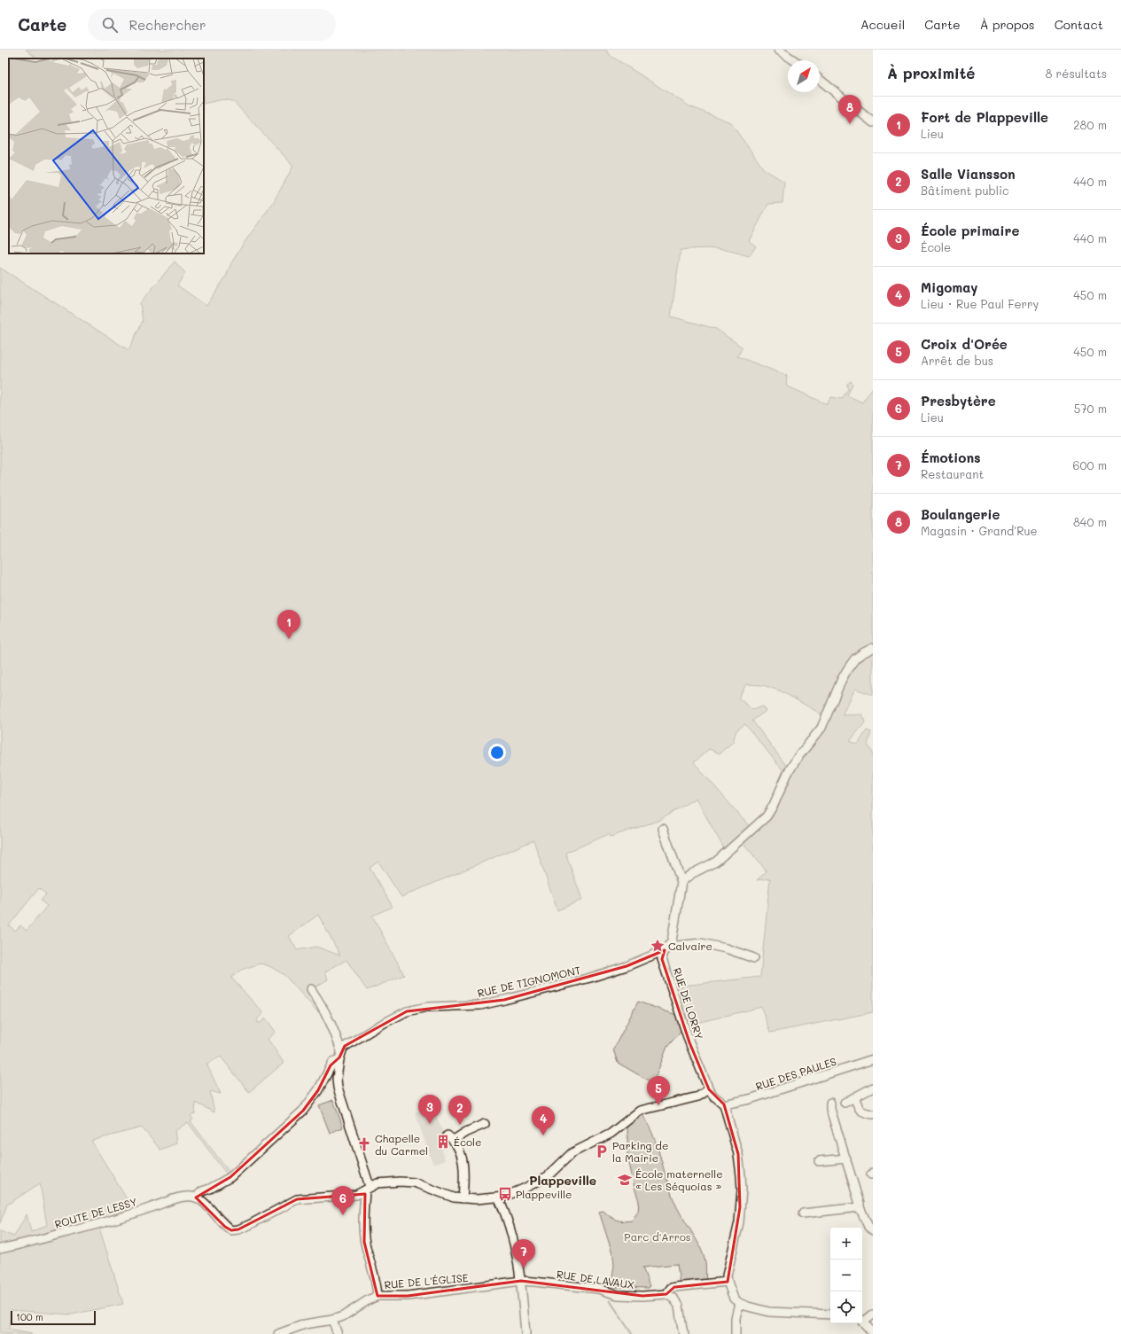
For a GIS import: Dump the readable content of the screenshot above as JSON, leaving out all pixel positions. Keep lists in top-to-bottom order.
{
  "streets": {
    "street": [
      "RUE DE TIGNOMONT",
      "RUE DE LORRY",
      "RUE DES PAULES",
      "ROUTE DE LESSY",
      "RUE DE LAVAUX",
      "RUE DE L'ÉGLISE"
    ]
  },
  "crossings": [
    ["RUE DE TIGNOMONT", "RUE DE LORRY"],
    ["RUE DE TIGNOMONT", "ROUTE DE LESSY"],
    ["RUE DE LORRY", "RUE DES PAULES"],
    ["RUE DE LAVAUX", "RUE DE L'ÉGLISE"]
  ],
  "districts": ["Plappeville"],
  "parks": ["Parc d'Arros"],
  "places": {
    "place": ["Calvaire"],
    "building": ["École"],
    "church": ["Chapelle du Carmel"],
    "parking": ["Parking de la Mairie"],
    "school or university": ["École maternelle « Les Séquoias »"],
    "bus stop": ["Plappeville"]
  },
  "scale_bar": "100 m",
  "north": "top right",
  "page": {
    "header": "Carte",
    "search": "Rechercher",
    "nav": [
      "Accueil",
      "Carte",
      "À propos",
      "Contact"
    ],
    "heading": ["À proximité", "8 résultats"],
    "pins": [
      "8",
      "1",
      "5",
      "3",
      "2",
      "4",
      "6",
      "7"
    ],
    "list": [
      {
        "mark": "1",
        "name": "Fort de Plappeville",
        "note": "Lieu",
        "value": "280 m"
      },
      {
        "mark": "2",
        "name": "Salle Viansson",
        "note": "Bâtiment public",
        "value": "440 m"
      },
      {
        "mark": "3",
        "name": "École primaire",
        "note": "École",
        "value": "440 m"
      },
      {
        "mark": "4",
        "name": "Migomay",
        "note": "Lieu · Rue Paul Ferry",
        "value": "450 m"
      },
      {
        "mark": "5",
        "name": "Croix d'Orée",
        "note": "Arrêt de bus",
        "value": "450 m"
      },
      {
        "mark": "6",
        "name": "Presbytère",
        "note": "Lieu",
        "value": "570 m"
      },
      {
        "mark": "7",
        "name": "Émotions",
        "note": "Restaurant",
        "value": "600 m"
      },
      {
        "mark": "8",
        "name": "Boulangerie",
        "note": "Magasin · Grand'Rue",
        "value": "840 m"
      }
    ],
    "map_buttons": ["+", "−"],
    "scale": "100 m"
  }
}
